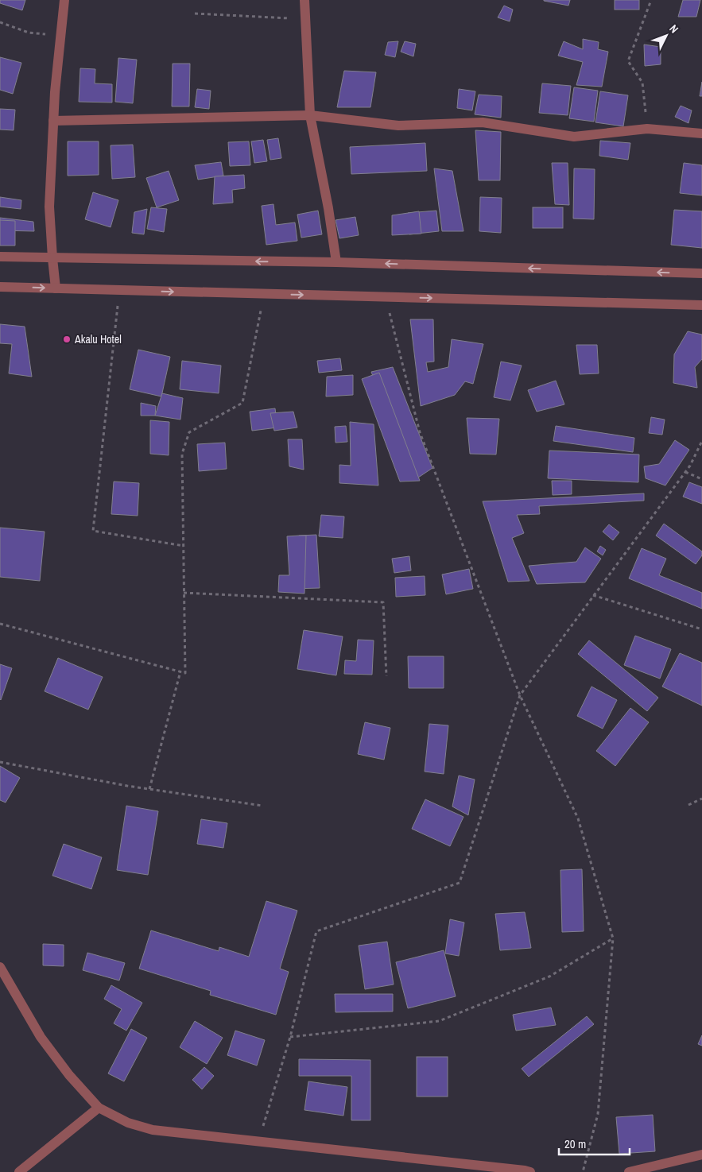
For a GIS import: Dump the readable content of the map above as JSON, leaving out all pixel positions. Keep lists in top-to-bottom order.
{
  "places": ["Akalu Hotel"],
  "scale_bar": "20 m",
  "north": "top right"
}
